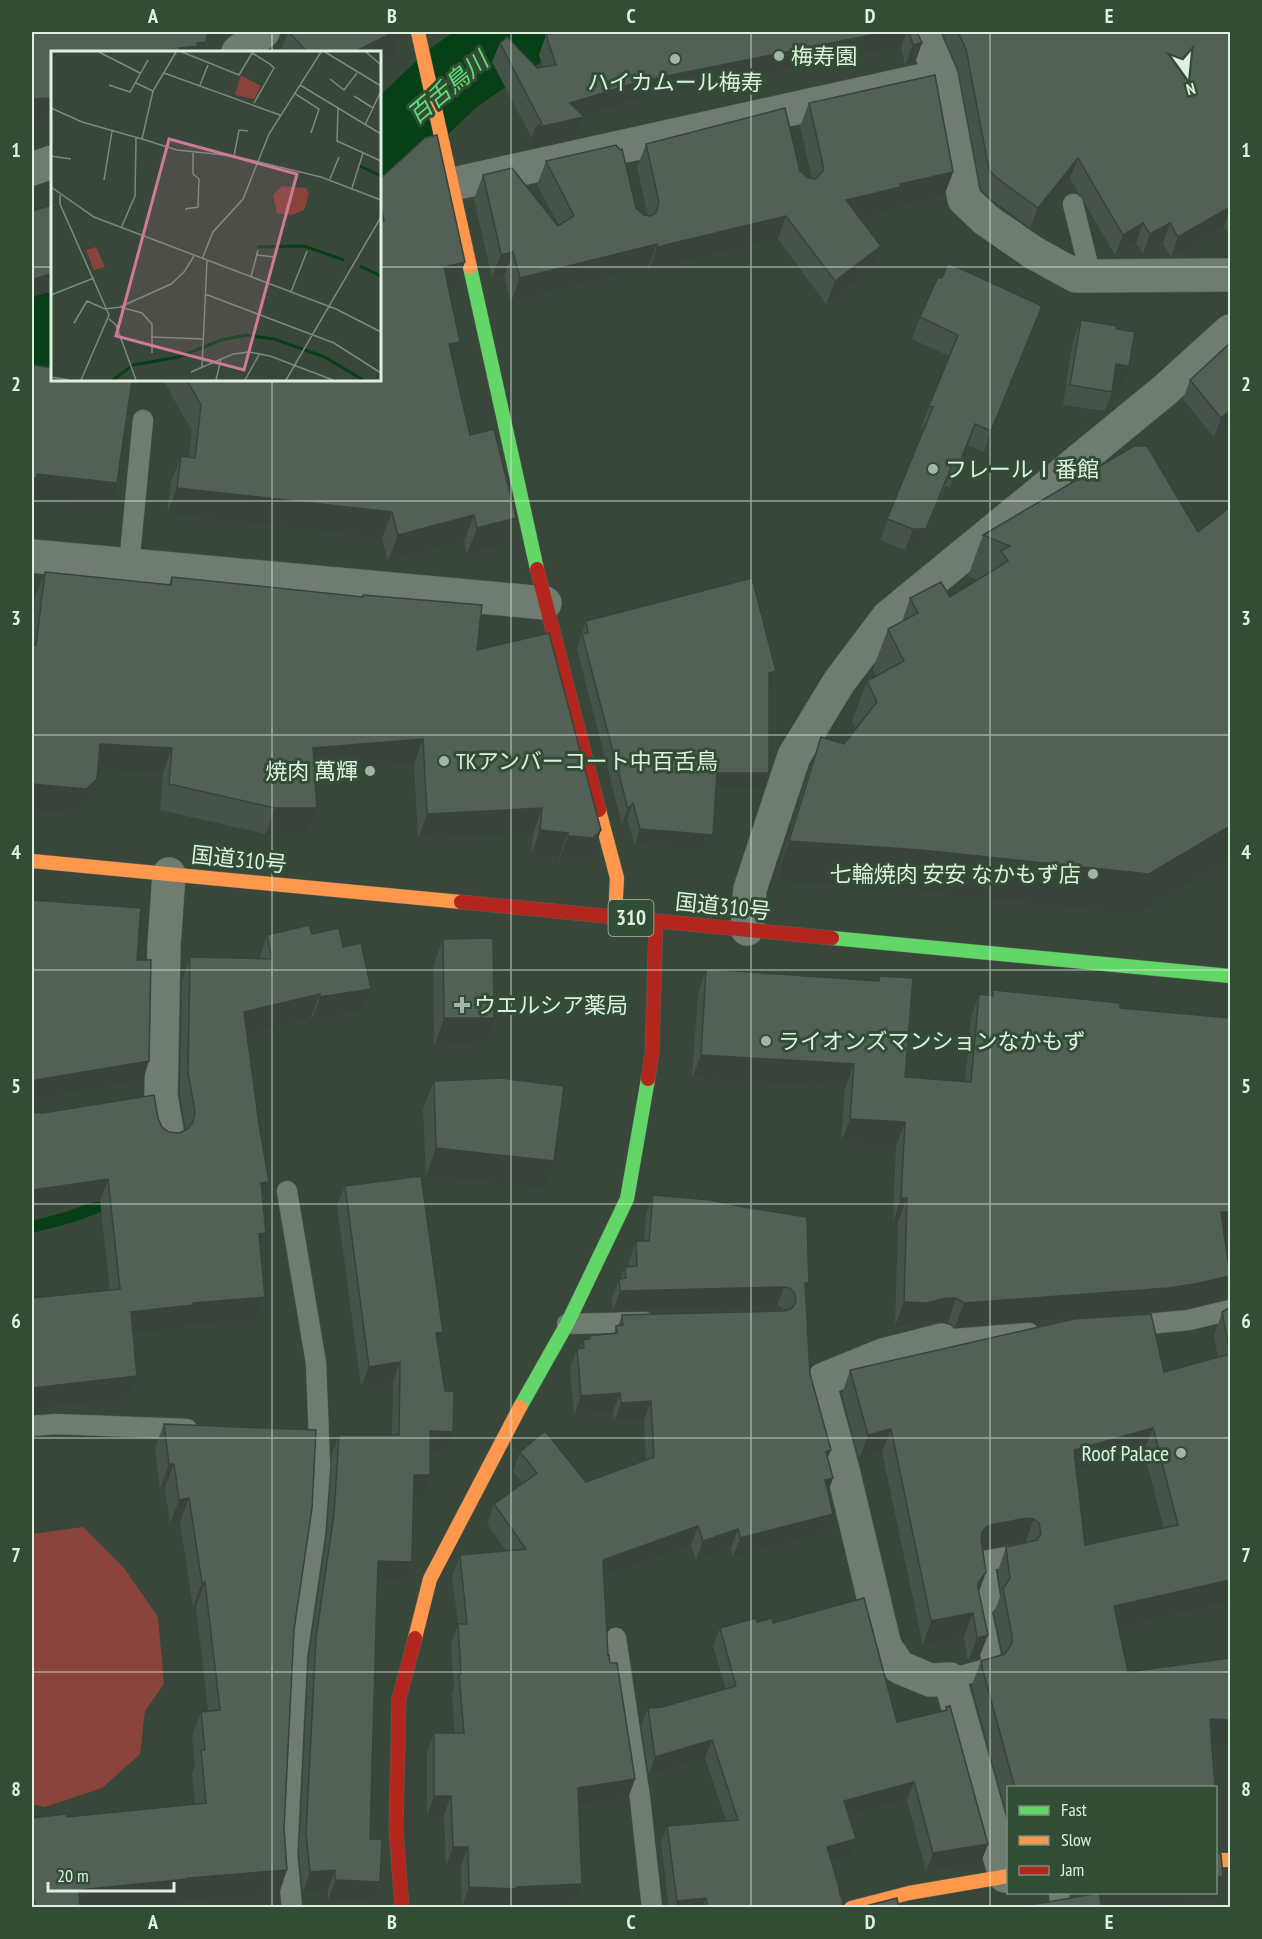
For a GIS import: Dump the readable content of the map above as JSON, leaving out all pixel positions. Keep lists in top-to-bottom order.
{
  "streets": {
    "main road": ["国道310号", "310"]
  },
  "water": ["百舌鳥川"],
  "places": {
    "other": [
      "梅寿園",
      "ハイカムール梅寿",
      "フレールⅠ番館",
      "TKアンバーコート中百舌鳥",
      "焼肉 萬輝",
      "七輪焼肉 安安 なかもず店",
      "ライオンズマンションなかもず",
      "Roof Palace"
    ],
    "health": ["ウエルシア薬局"]
  },
  "legend": ["Fast", "Slow", "Jam"],
  "scale_bar": "20 m",
  "north": "bottom",
  "grid": {
    "columns": [
      "A",
      "B",
      "C",
      "D",
      "E"
    ],
    "rows": [
      "1",
      "2",
      "3",
      "4",
      "5",
      "6",
      "7",
      "8"
    ]
  }
}
